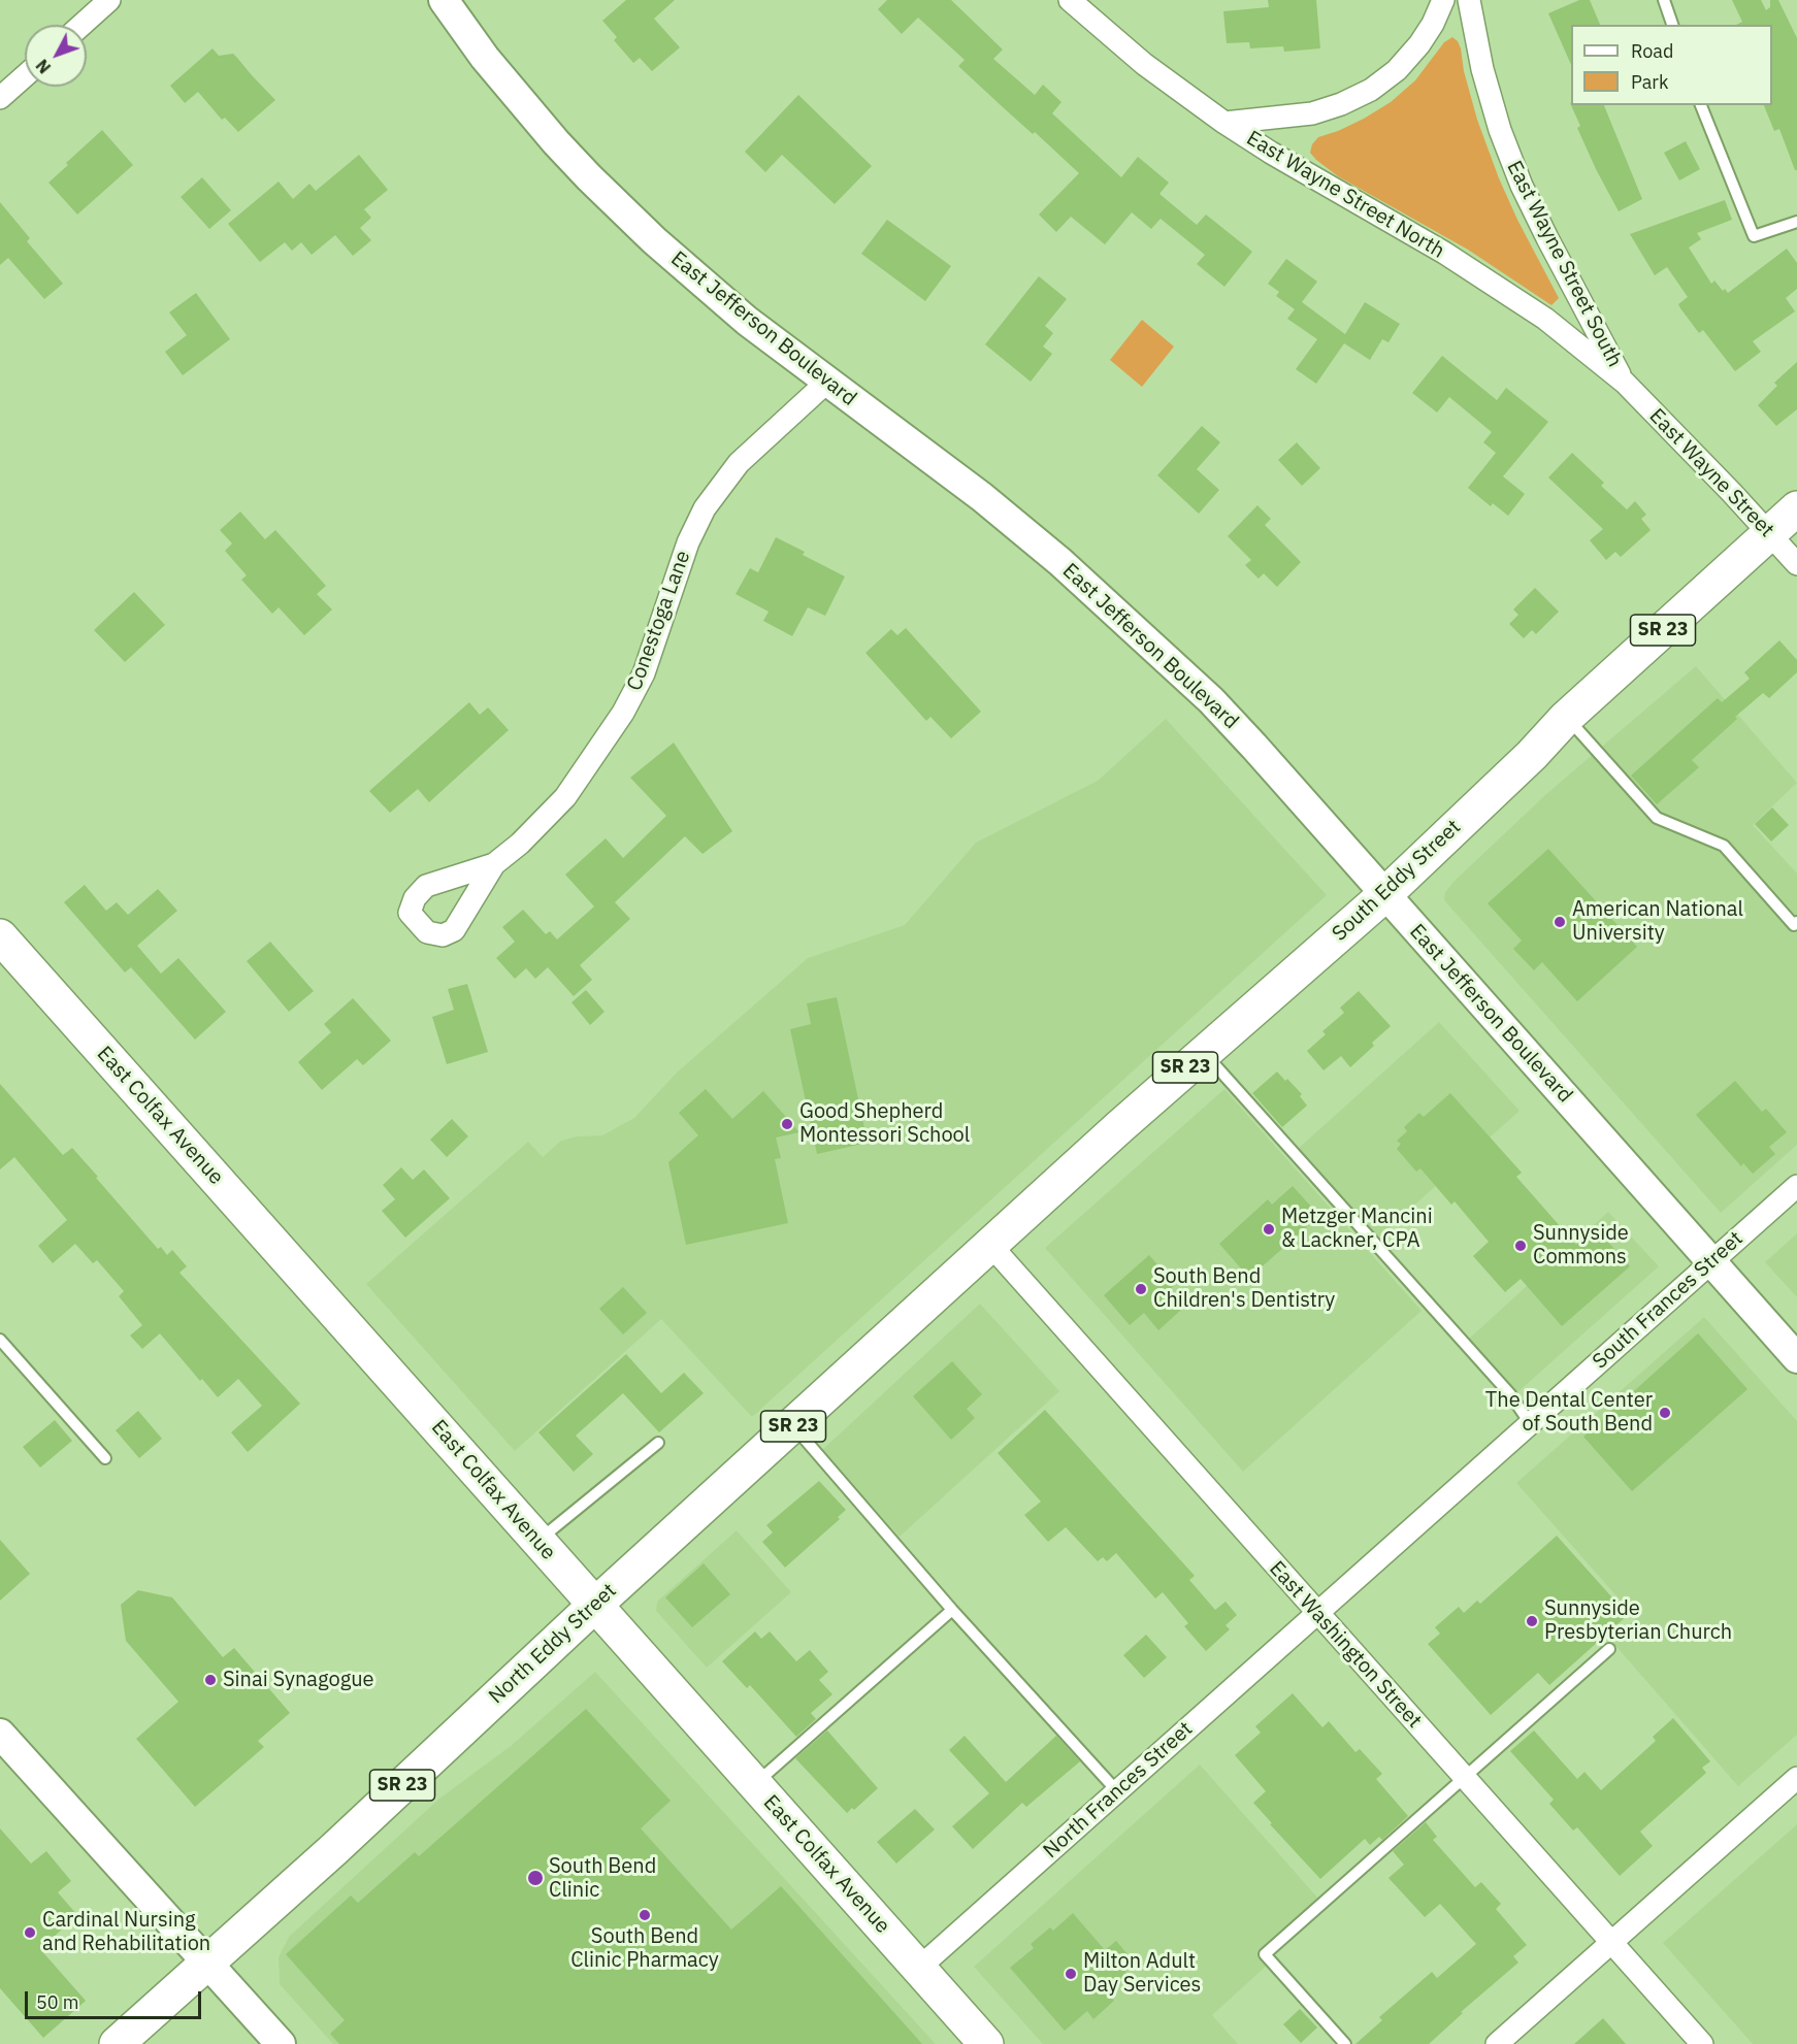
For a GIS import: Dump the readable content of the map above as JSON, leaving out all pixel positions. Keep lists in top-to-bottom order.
{
  "streets": {
    "main road": [
      "SR 23",
      "South Eddy Street",
      "East Colfax Avenue",
      "North Eddy Street"
    ],
    "street": [
      "East Wayne Street North",
      "East Wayne Street South",
      "East Jefferson Boulevard",
      "East Wayne Street",
      "Conestoga Lane",
      "South Frances Street",
      "East Washington Street",
      "North Frances Street"
    ]
  },
  "crossings": [
    ["East Wayne Street North", "East Wayne Street South"],
    ["East Wayne Street North", "East Wayne Street"],
    ["East Wayne Street South", "East Wayne Street"],
    ["East Jefferson Boulevard", "Conestoga Lane"],
    ["East Jefferson Boulevard", "South Eddy Street"],
    ["East Jefferson Boulevard", "South Frances Street"],
    ["East Wayne Street", "South Eddy Street"],
    ["South Eddy Street", "North Eddy Street"],
    ["South Eddy Street", "East Washington Street"],
    ["East Colfax Avenue", "North Eddy Street"],
    ["East Colfax Avenue", "North Frances Street"],
    ["South Frances Street", "East Washington Street"],
    ["South Frances Street", "North Frances Street"],
    ["North Eddy Street", "East Washington Street"],
    ["East Washington Street", "North Frances Street"]
  ],
  "places": [
    "American National University",
    "Good Shepherd Montessori School",
    "Metzger Mancini & Lackner, CPA",
    "Sunnyside Commons",
    "South Bend Children's Dentistry",
    "The Dental Center of South Bend",
    "Sunnyside Presbyterian Church",
    "Sinai Synagogue",
    "South Bend Clinic",
    "South Bend Clinic Pharmacy",
    "Cardinal Nursing and Rehabilitation",
    "Milton Adult Day Services"
  ],
  "legend": ["Road", "Park"],
  "scale_bar": "50 m",
  "north": "bottom left"
}
